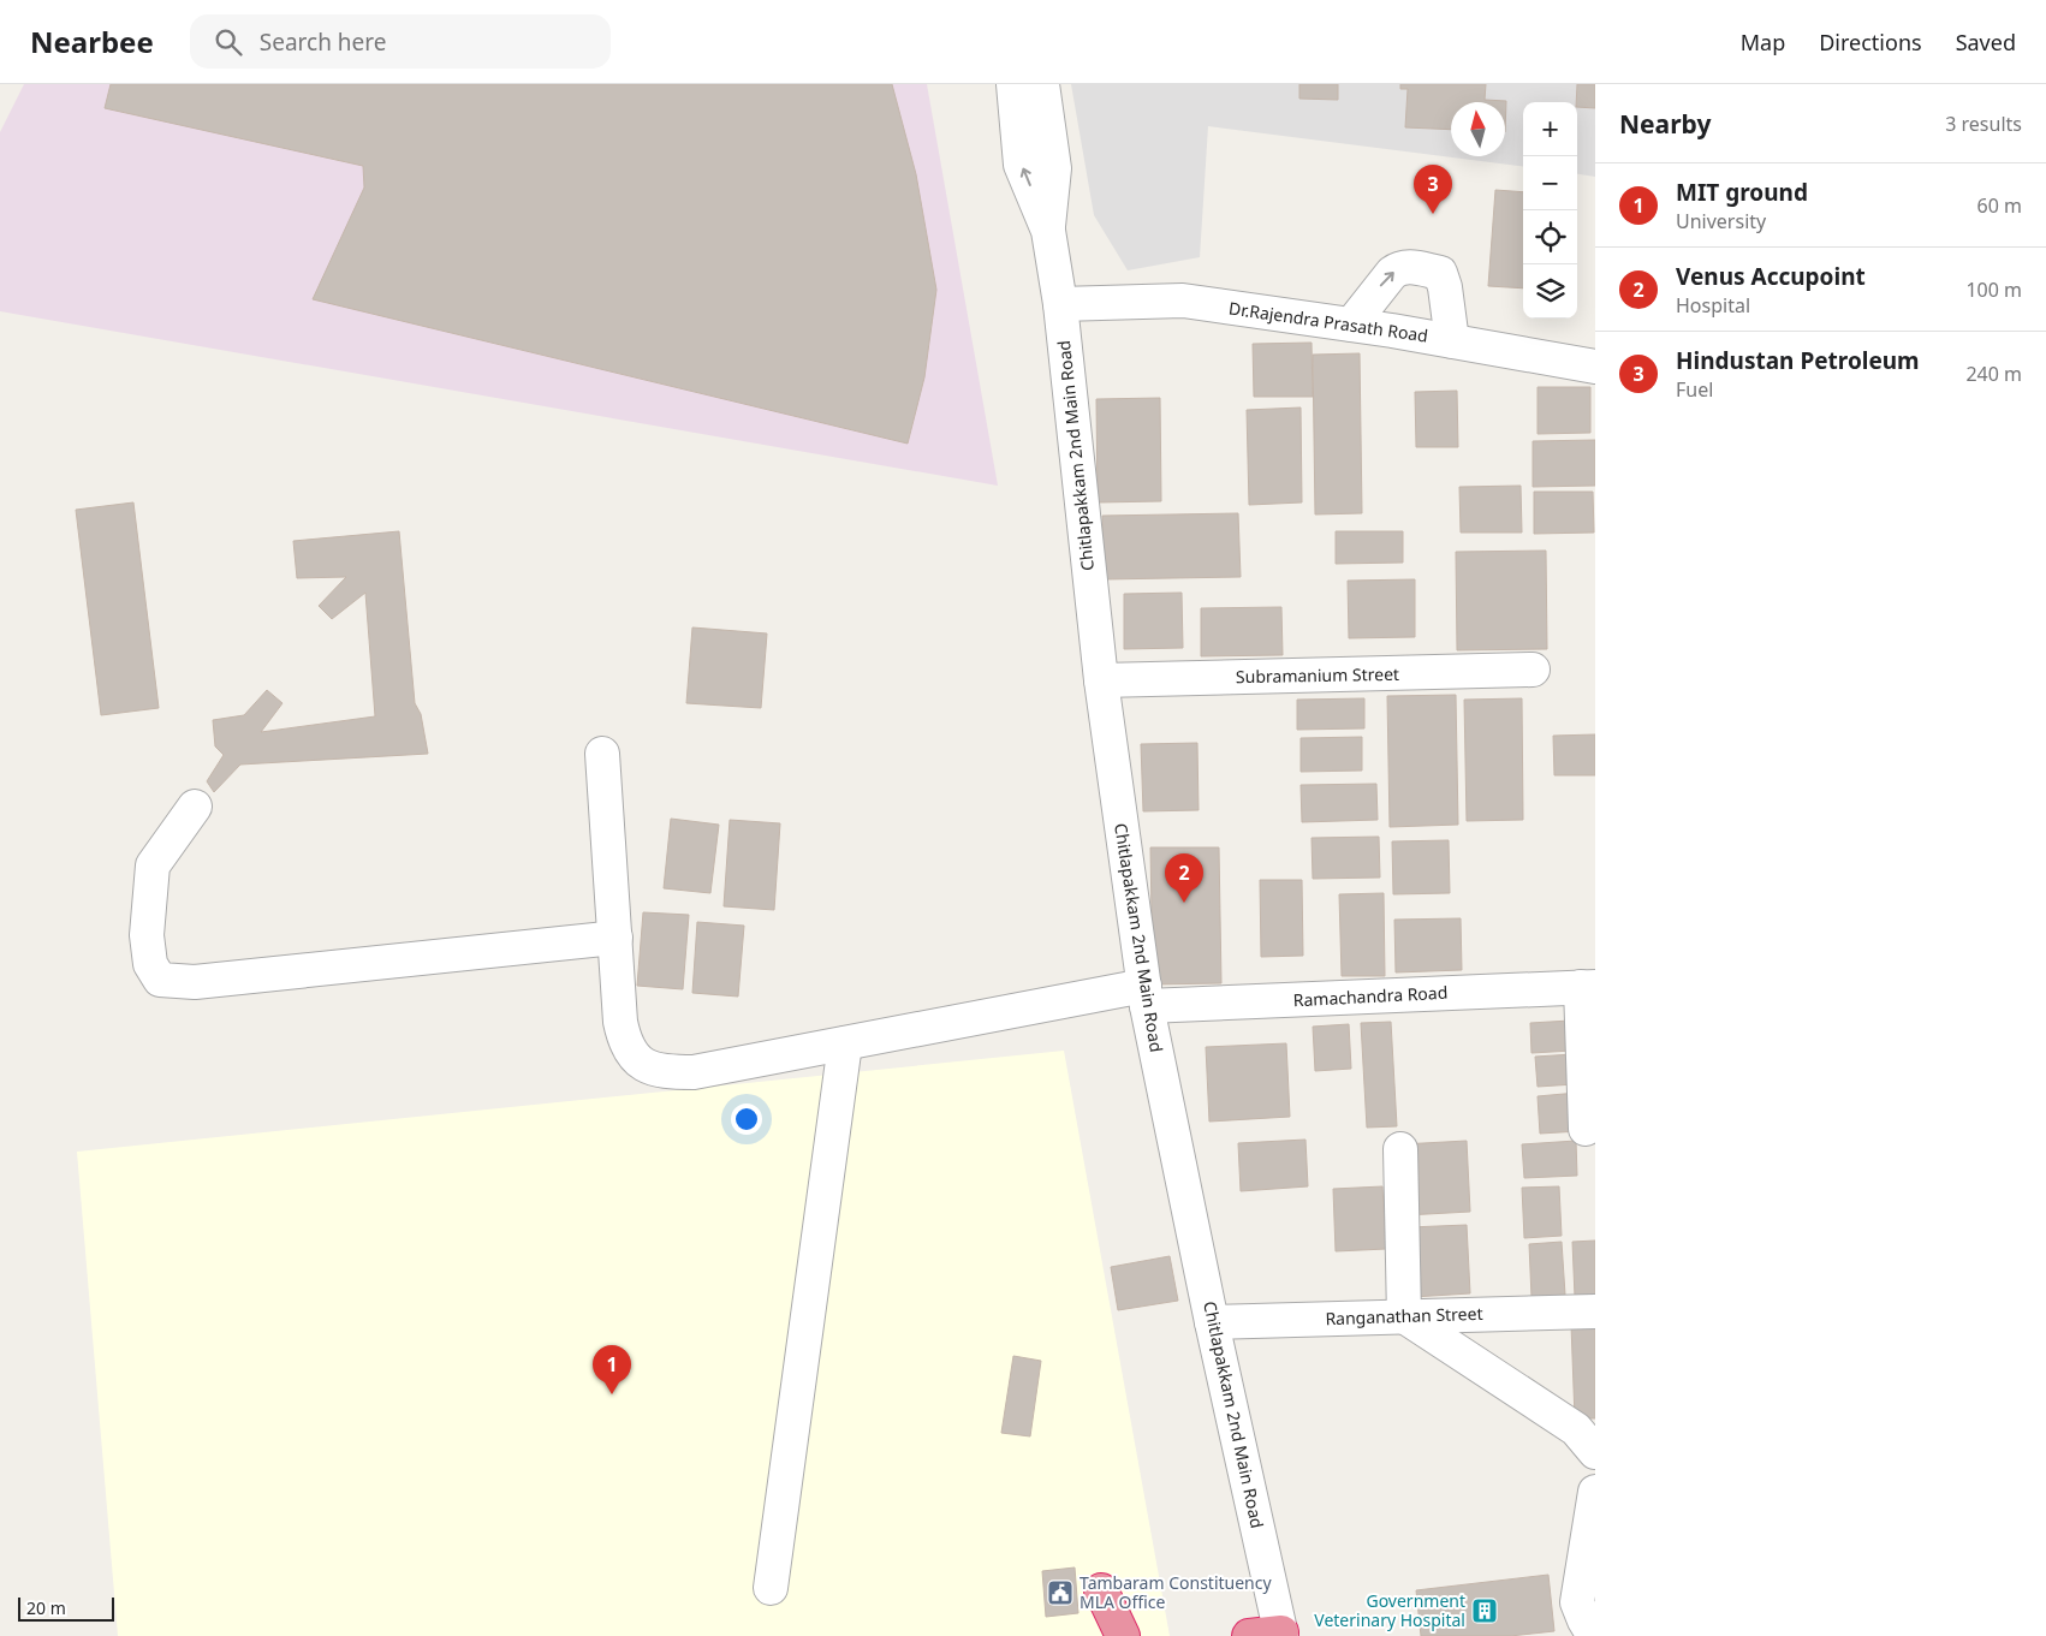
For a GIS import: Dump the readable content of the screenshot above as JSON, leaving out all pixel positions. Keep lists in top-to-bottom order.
{
  "streets": {
    "street": [
      "Dr.Rajendra Prasath Road",
      "Chitlapakkam 2nd Main Road",
      "Subramanium Street",
      "Ramachandra Road",
      "Ranganathan Street"
    ]
  },
  "crossings": [
    ["Dr.Rajendra Prasath Road", "Chitlapakkam 2nd Main Road"],
    ["Chitlapakkam 2nd Main Road", "Subramanium Street"],
    ["Chitlapakkam 2nd Main Road", "Ramachandra Road"],
    ["Chitlapakkam 2nd Main Road", "Ranganathan Street"]
  ],
  "places": {
    "public building": ["Tambaram Constituency MLA Office"],
    "building": ["Government Veterinary Hospital"]
  },
  "scale_bar": "20 m",
  "north": "top",
  "page": {
    "header": "Nearbee",
    "search": "Search here",
    "nav": ["Map", "Directions", "Saved"],
    "heading": ["Nearby", "3 results"],
    "map_buttons": ["+", "−"],
    "list": [
      {
        "mark": "1",
        "name": "MIT ground",
        "note": "University",
        "value": "60 m"
      },
      {
        "mark": "2",
        "name": "Venus Accupoint",
        "note": "Hospital",
        "value": "100 m"
      },
      {
        "mark": "3",
        "name": "Hindustan Petroleum",
        "note": "Fuel",
        "value": "240 m"
      }
    ],
    "pins": ["3", "2", "1"],
    "scale": "20 m"
  }
}
